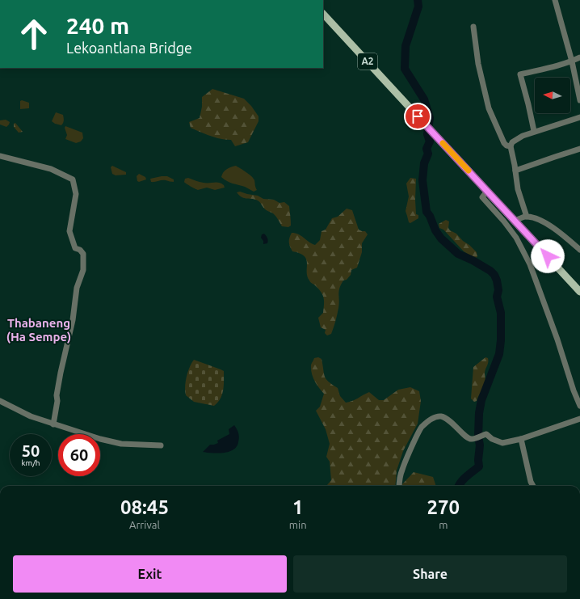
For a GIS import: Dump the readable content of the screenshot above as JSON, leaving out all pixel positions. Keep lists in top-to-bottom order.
{
  "streets": {
    "main road": ["A2"]
  },
  "districts": ["Thabaneng (Ha Sempe)"],
  "north": "left",
  "page": {
    "turn": ["240 m", "Lekoantlana Bridge"],
    "speed": "50 km/h",
    "limit": "60",
    "eta": [
      "08:45",
      "Arrival",
      "1",
      "min",
      "270",
      "m"
    ],
    "buttons": ["Exit", "Share"]
  }
}
